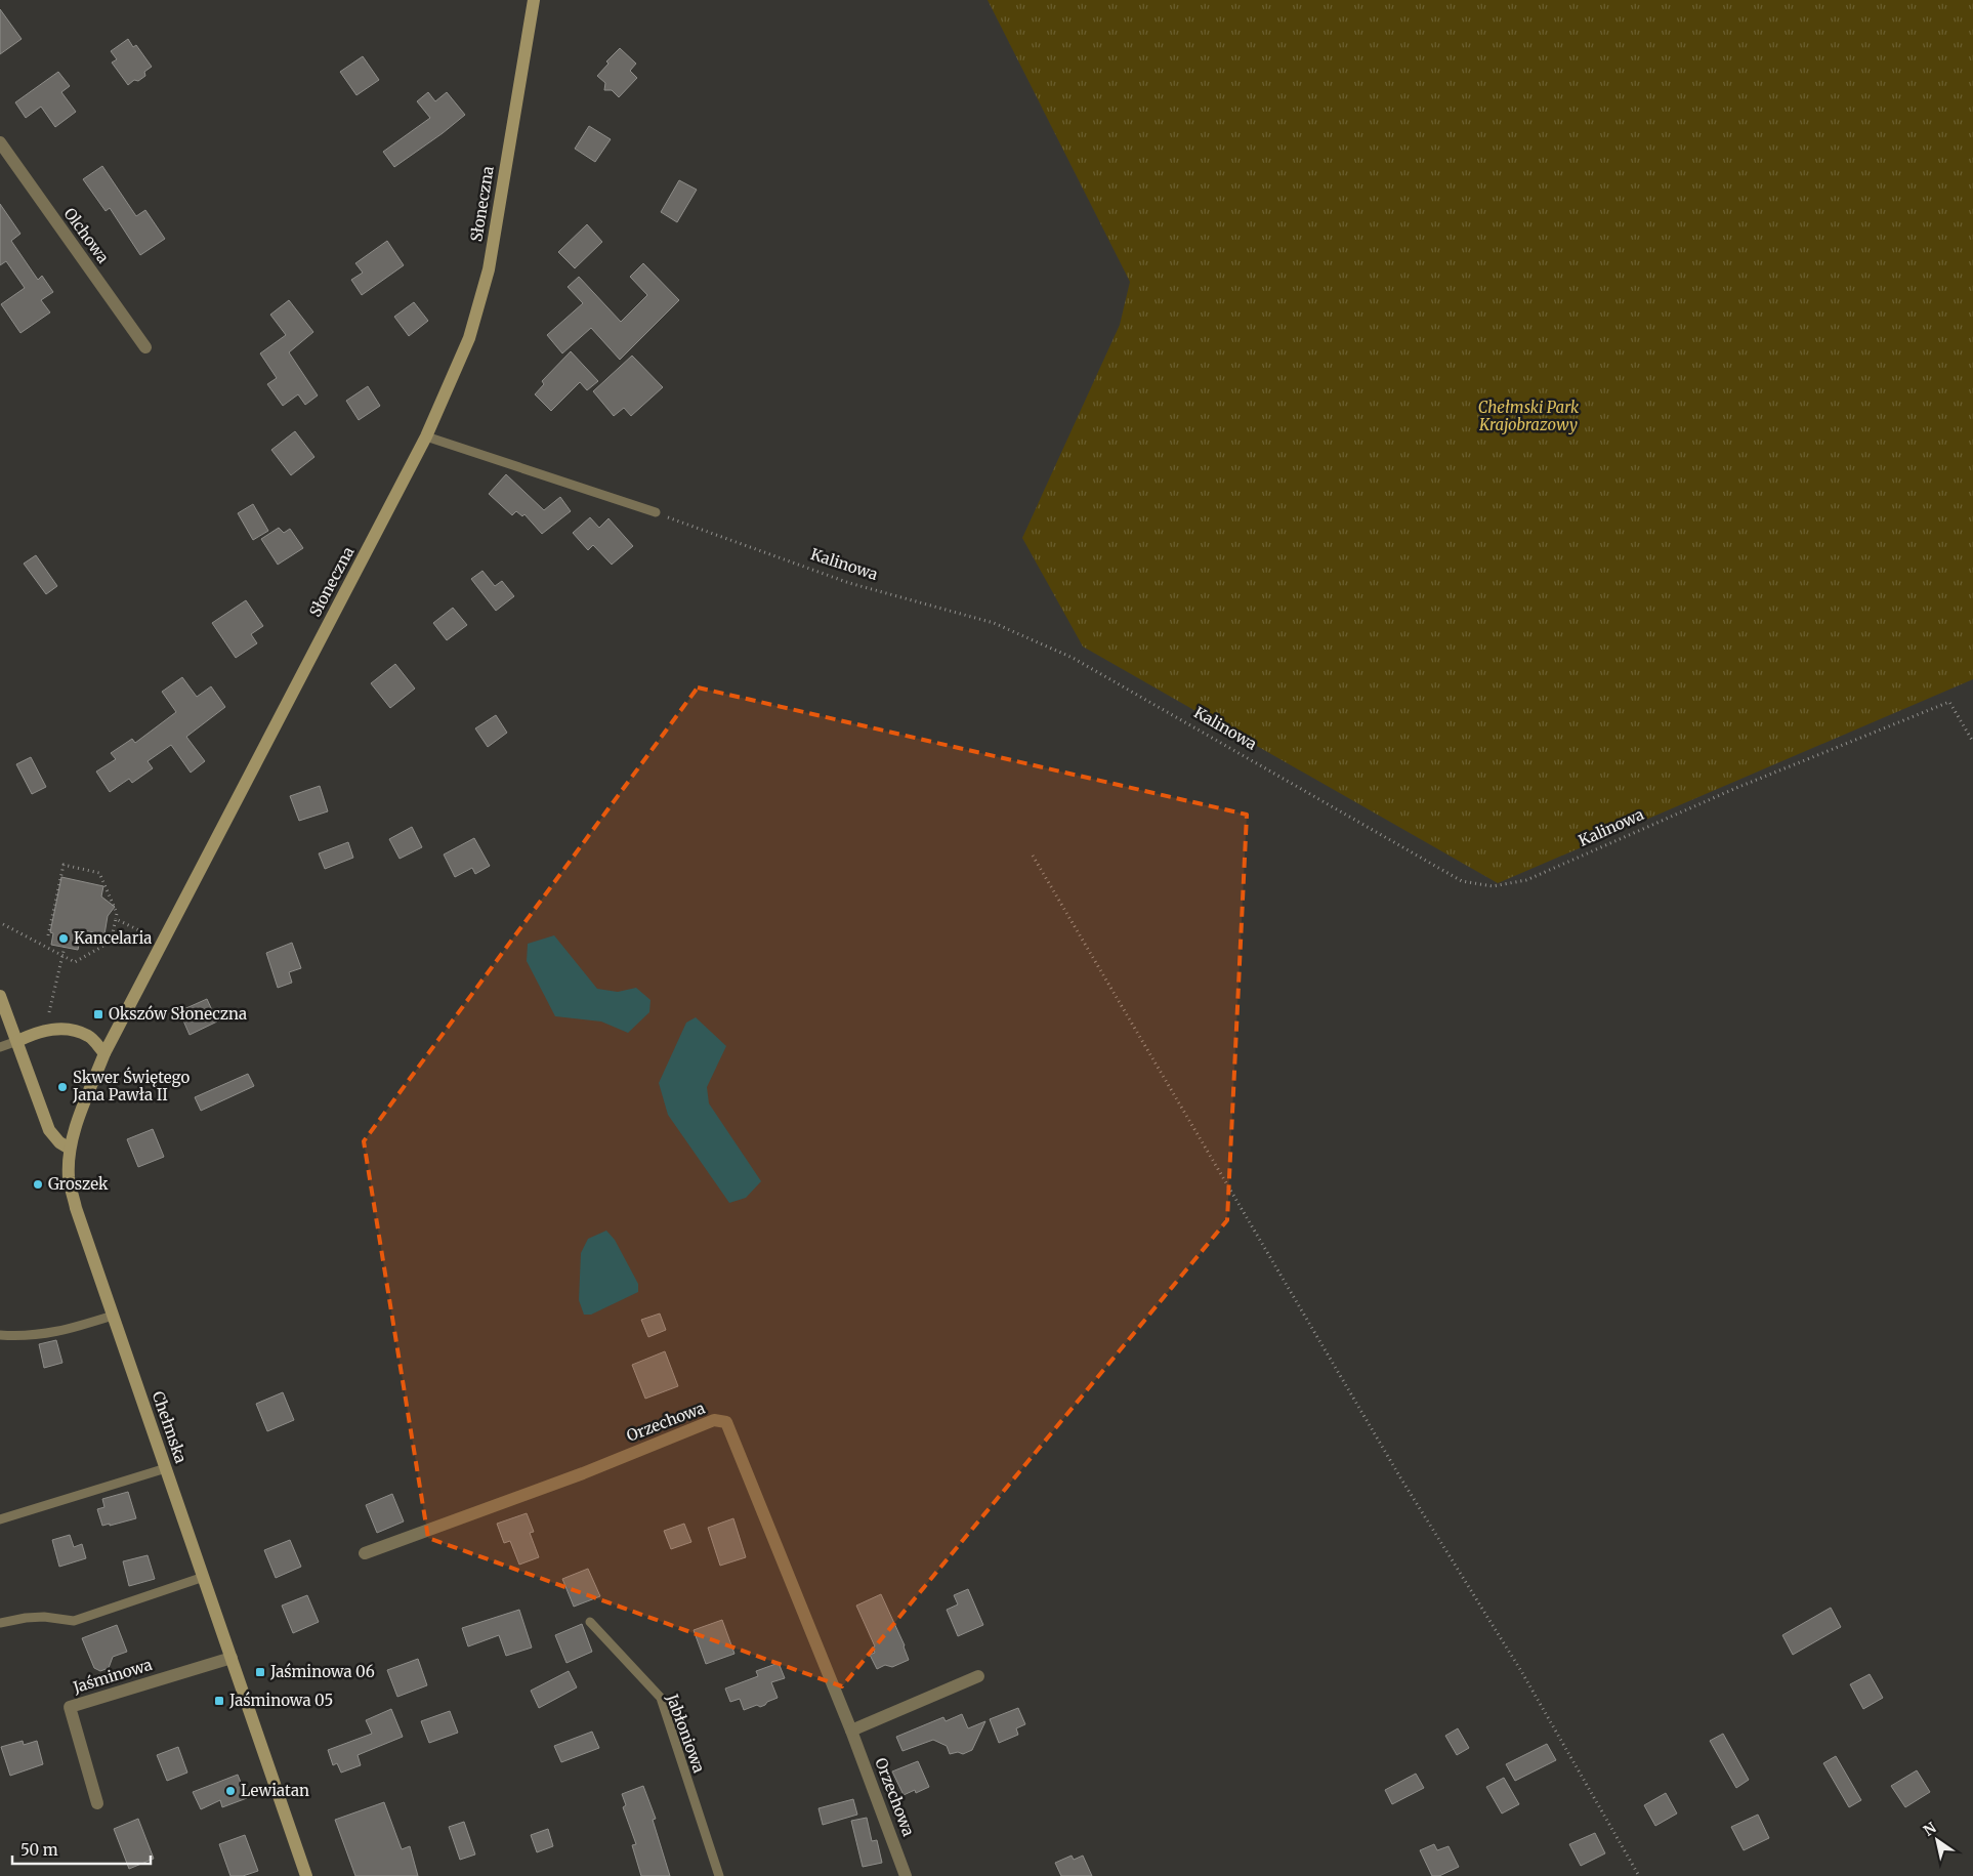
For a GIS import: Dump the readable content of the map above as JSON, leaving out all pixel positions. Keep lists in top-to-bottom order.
{
  "streets": {
    "main road": ["Słoneczna", "Chełmska"],
    "street": ["Olchowa", "Orzechowa", "Jaśminowa"],
    "lane": ["Jabłoniowa"],
    "path": ["Kalinowa"]
  },
  "crossings": [
    ["Słoneczna", "Chełmska"],
    ["Chełmska", "Jaśminowa"]
  ],
  "parks": ["Chełmski Park Krajobrazowy"],
  "places": {
    "other": [
      "Kancelaria",
      "Skwer Świętego Jana Pawła II",
      "Groszek",
      "Lewiatan"
    ],
    "transit": ["Okszów Słoneczna", "Jaśminowa 06", "Jaśminowa 05"]
  },
  "scale_bar": "50 m",
  "north": "top left"
}
